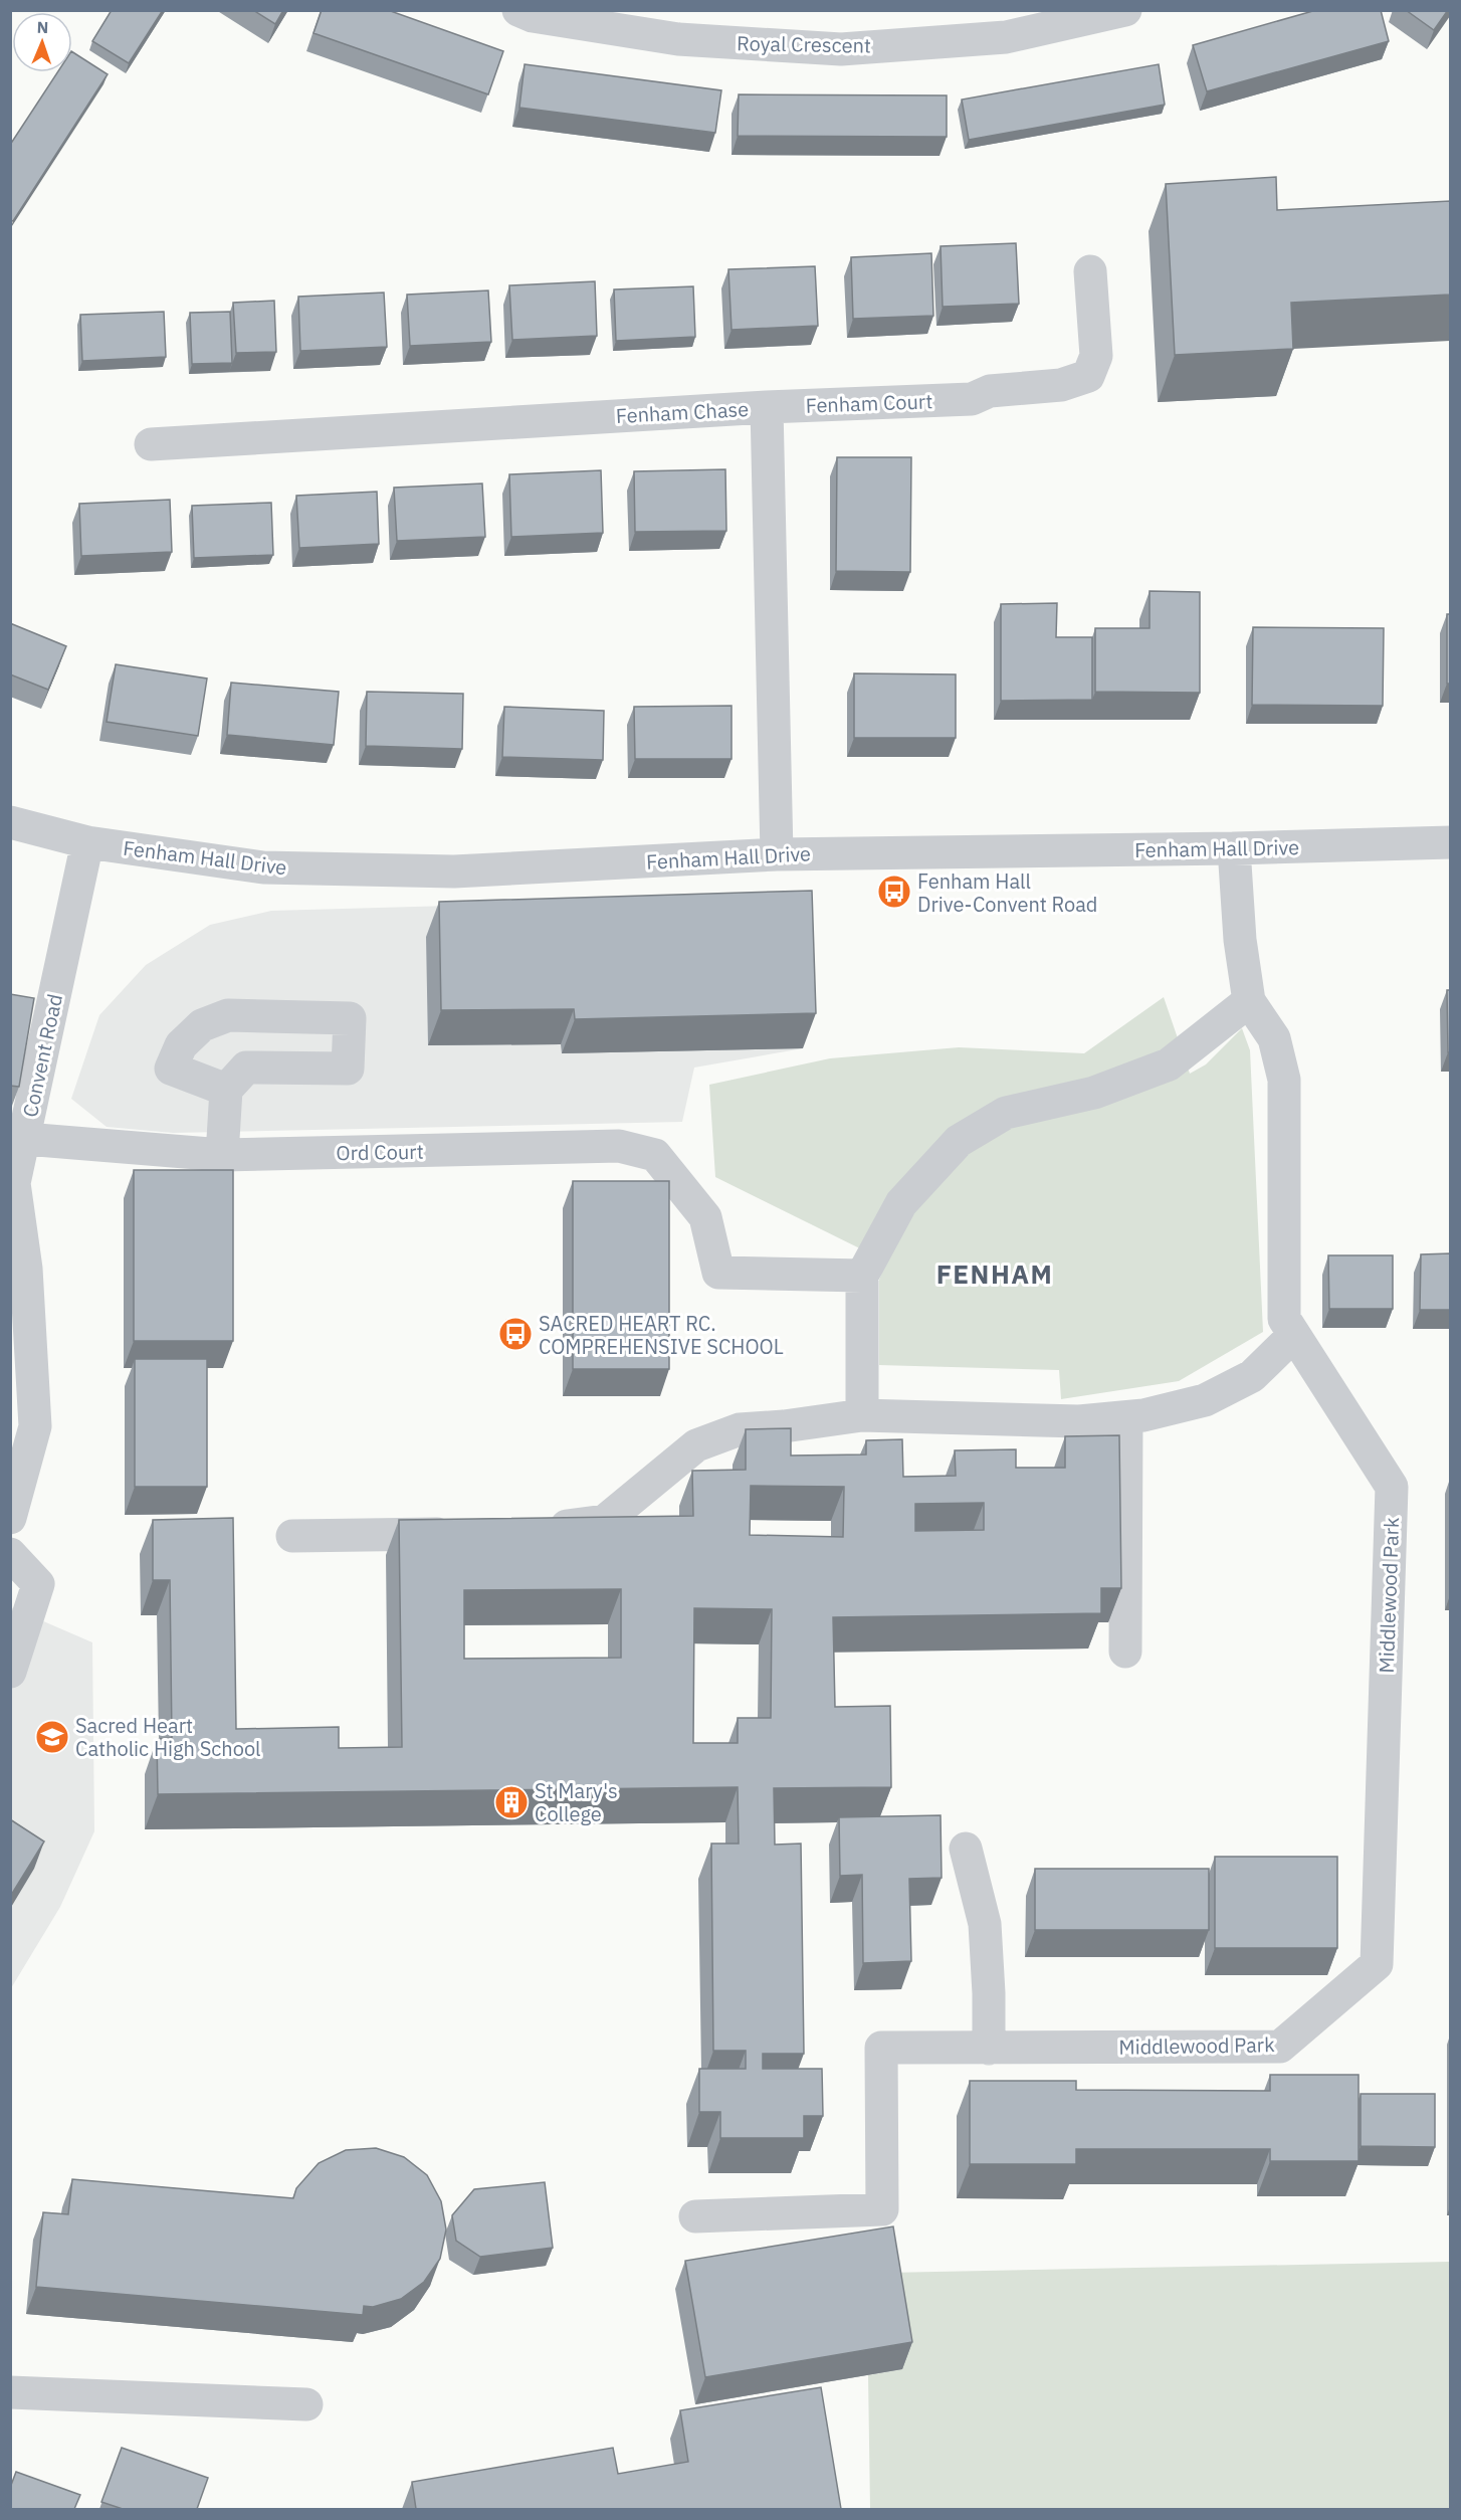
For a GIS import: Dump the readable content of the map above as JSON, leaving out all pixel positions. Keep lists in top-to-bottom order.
{
  "streets": {
    "street": [
      "Royal Crescent",
      "Fenham Court",
      "Fenham Chase",
      "Fenham Hall Drive",
      "Convent Road",
      "Ord Court",
      "Middlewood Park"
    ]
  },
  "crossings": [
    ["Fenham Court", "Fenham Chase"],
    ["Fenham Chase", "Fenham Hall Drive"],
    ["Fenham Hall Drive", "Convent Road"],
    ["Fenham Hall Drive", "Middlewood Park"],
    ["Convent Road", "Ord Court"]
  ],
  "districts": ["FENHAM"],
  "places": {
    "bus stop": ["Fenham Hall Drive-Convent Road", "SACRED HEART RC. COMPREHENSIVE SCHOOL"],
    "school or university": ["Sacred Heart Catholic High School"],
    "building": ["St Mary's College"]
  },
  "north": "top"
}
